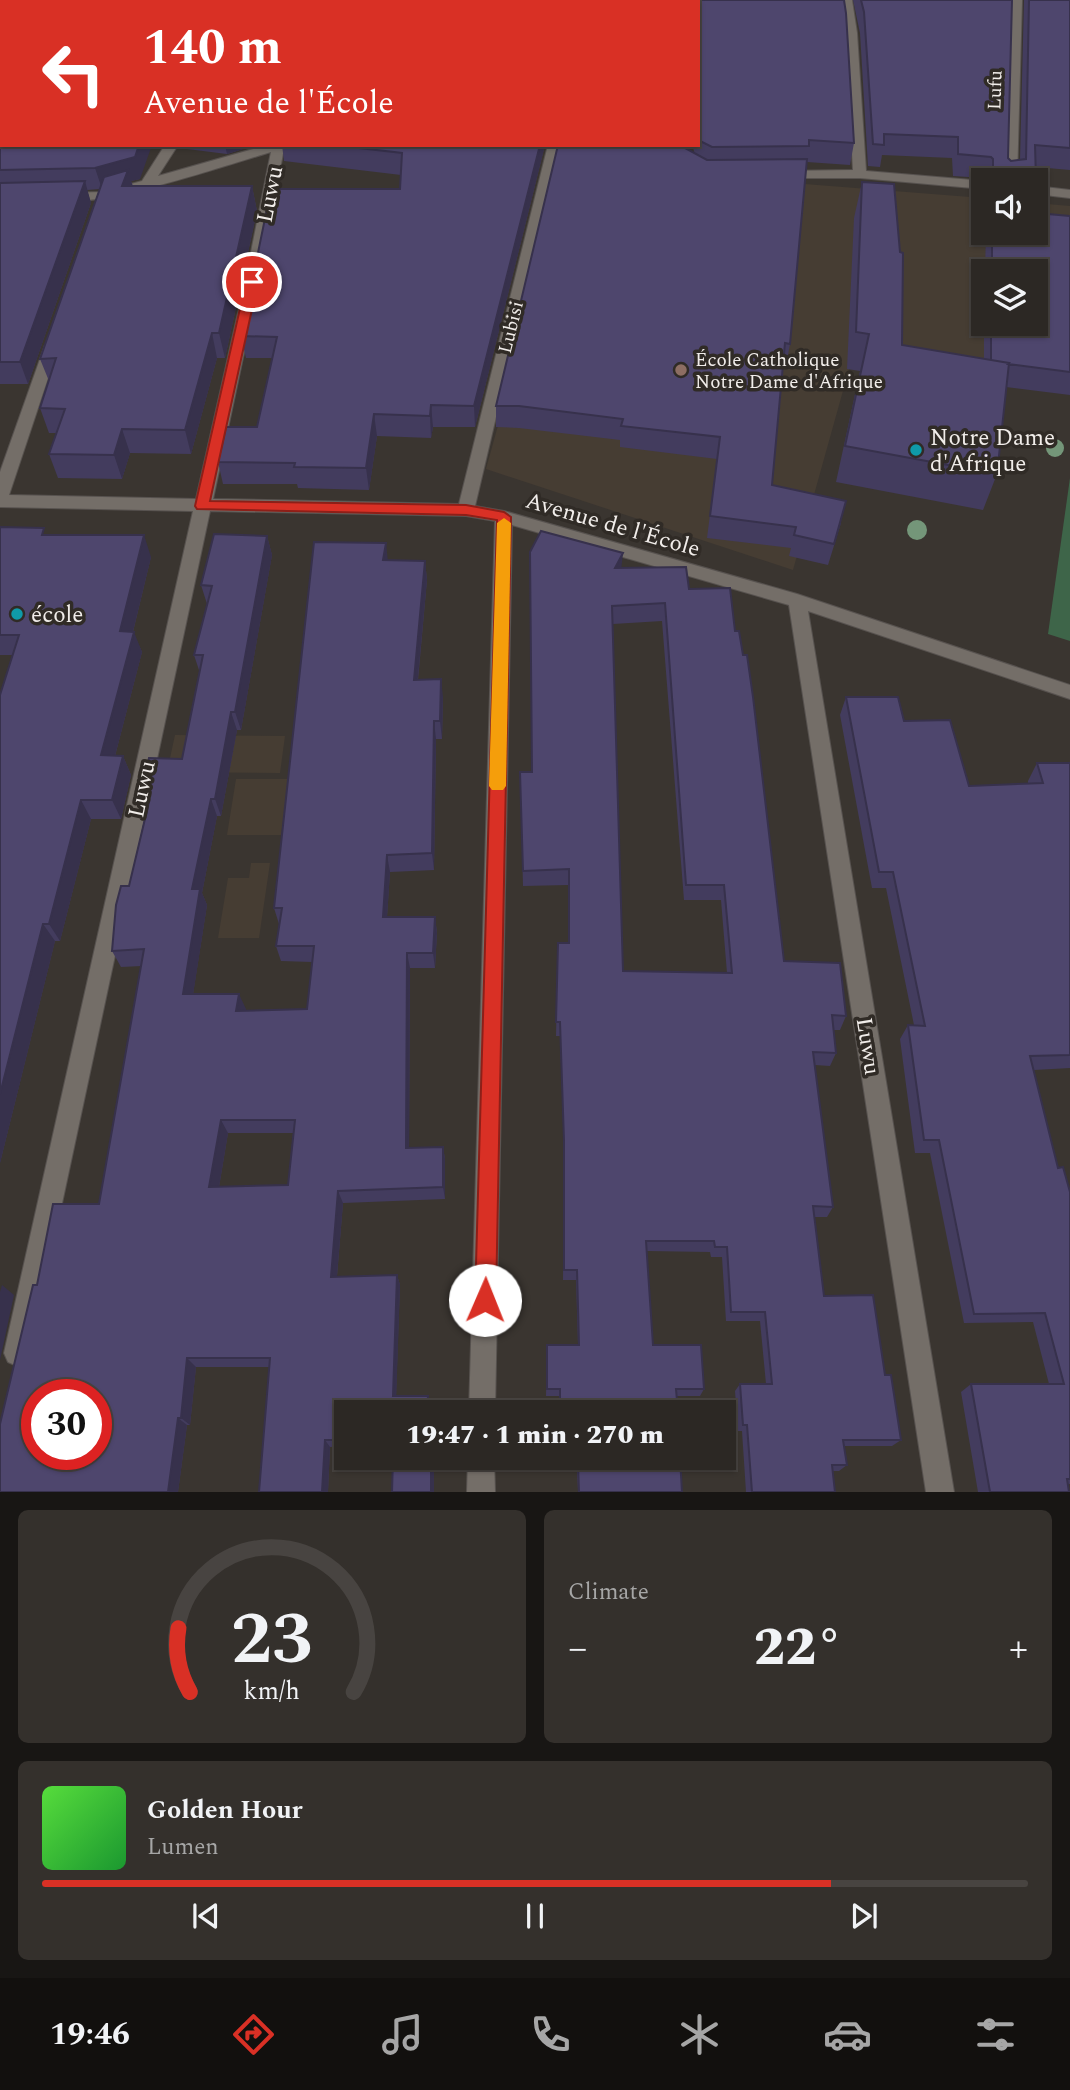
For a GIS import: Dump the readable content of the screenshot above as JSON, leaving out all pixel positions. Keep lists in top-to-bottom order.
{
  "streets": {
    "street": [
      "Lufu",
      "Luwu",
      "Lubisi",
      "Avenue de l'École"
    ]
  },
  "crossings": [
    ["Luwu", "Avenue de l'École"],
    ["Lubisi", "Avenue de l'École"]
  ],
  "places": ["École Catholique Notre Dame d'Afrique", "Notre Dame d'Afrique", "école"],
  "page": {
    "turn": ["140 m", "Avenue de l'École"],
    "limit": "30",
    "trip": "19:47 · 1 min · 270 m",
    "tile": "Climate",
    "heat": ["−", "22°", "+"],
    "song": ["Golden Hour", "Lumen"],
    "tabs": "19:46",
    "gauge": ["23", "km/h"]
  }
}
